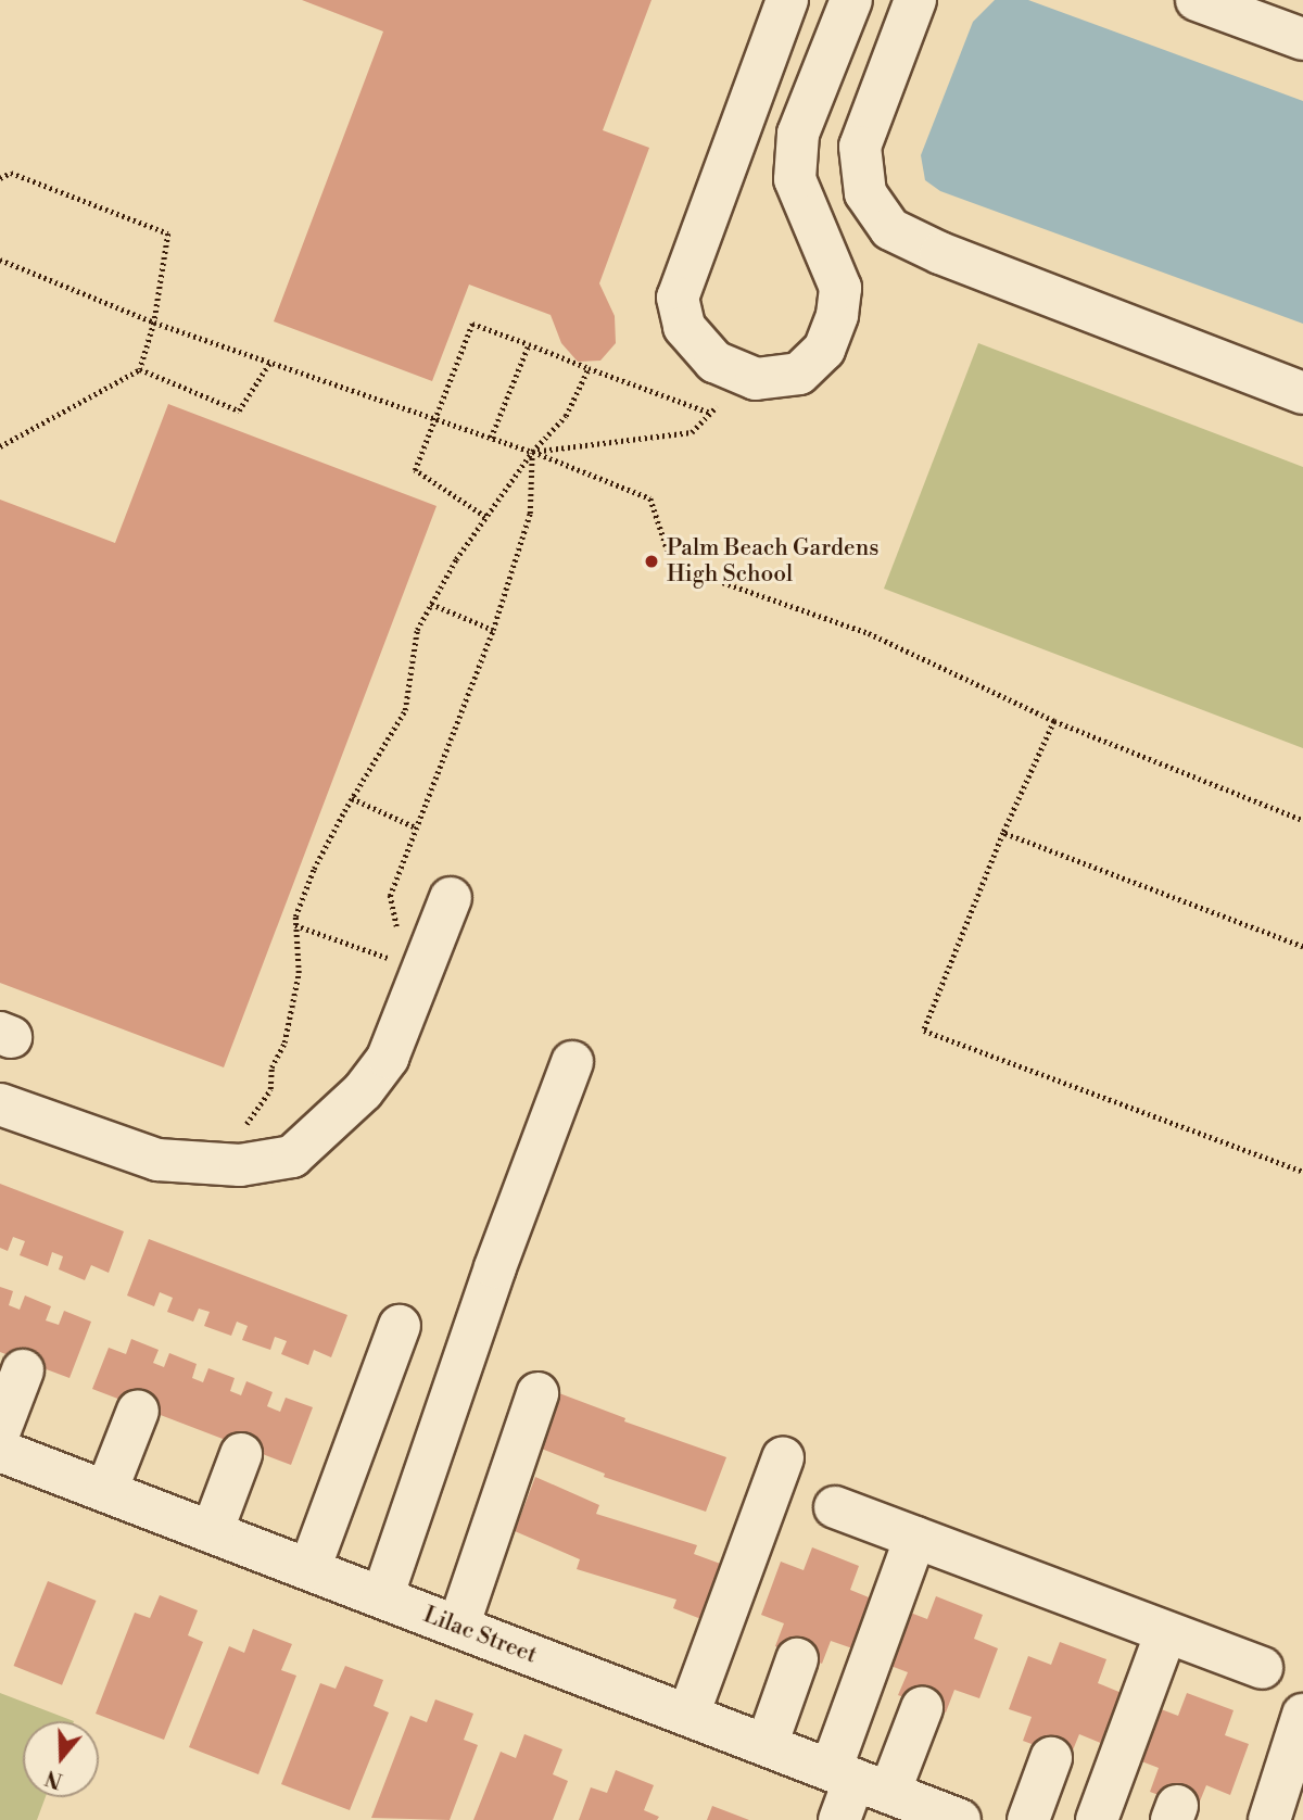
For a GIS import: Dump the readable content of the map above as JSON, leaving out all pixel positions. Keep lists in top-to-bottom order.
{
  "streets": {
    "street": ["Lilac Street"]
  },
  "places": ["Palm Beach Gardens High School"],
  "north": "bottom"
}
